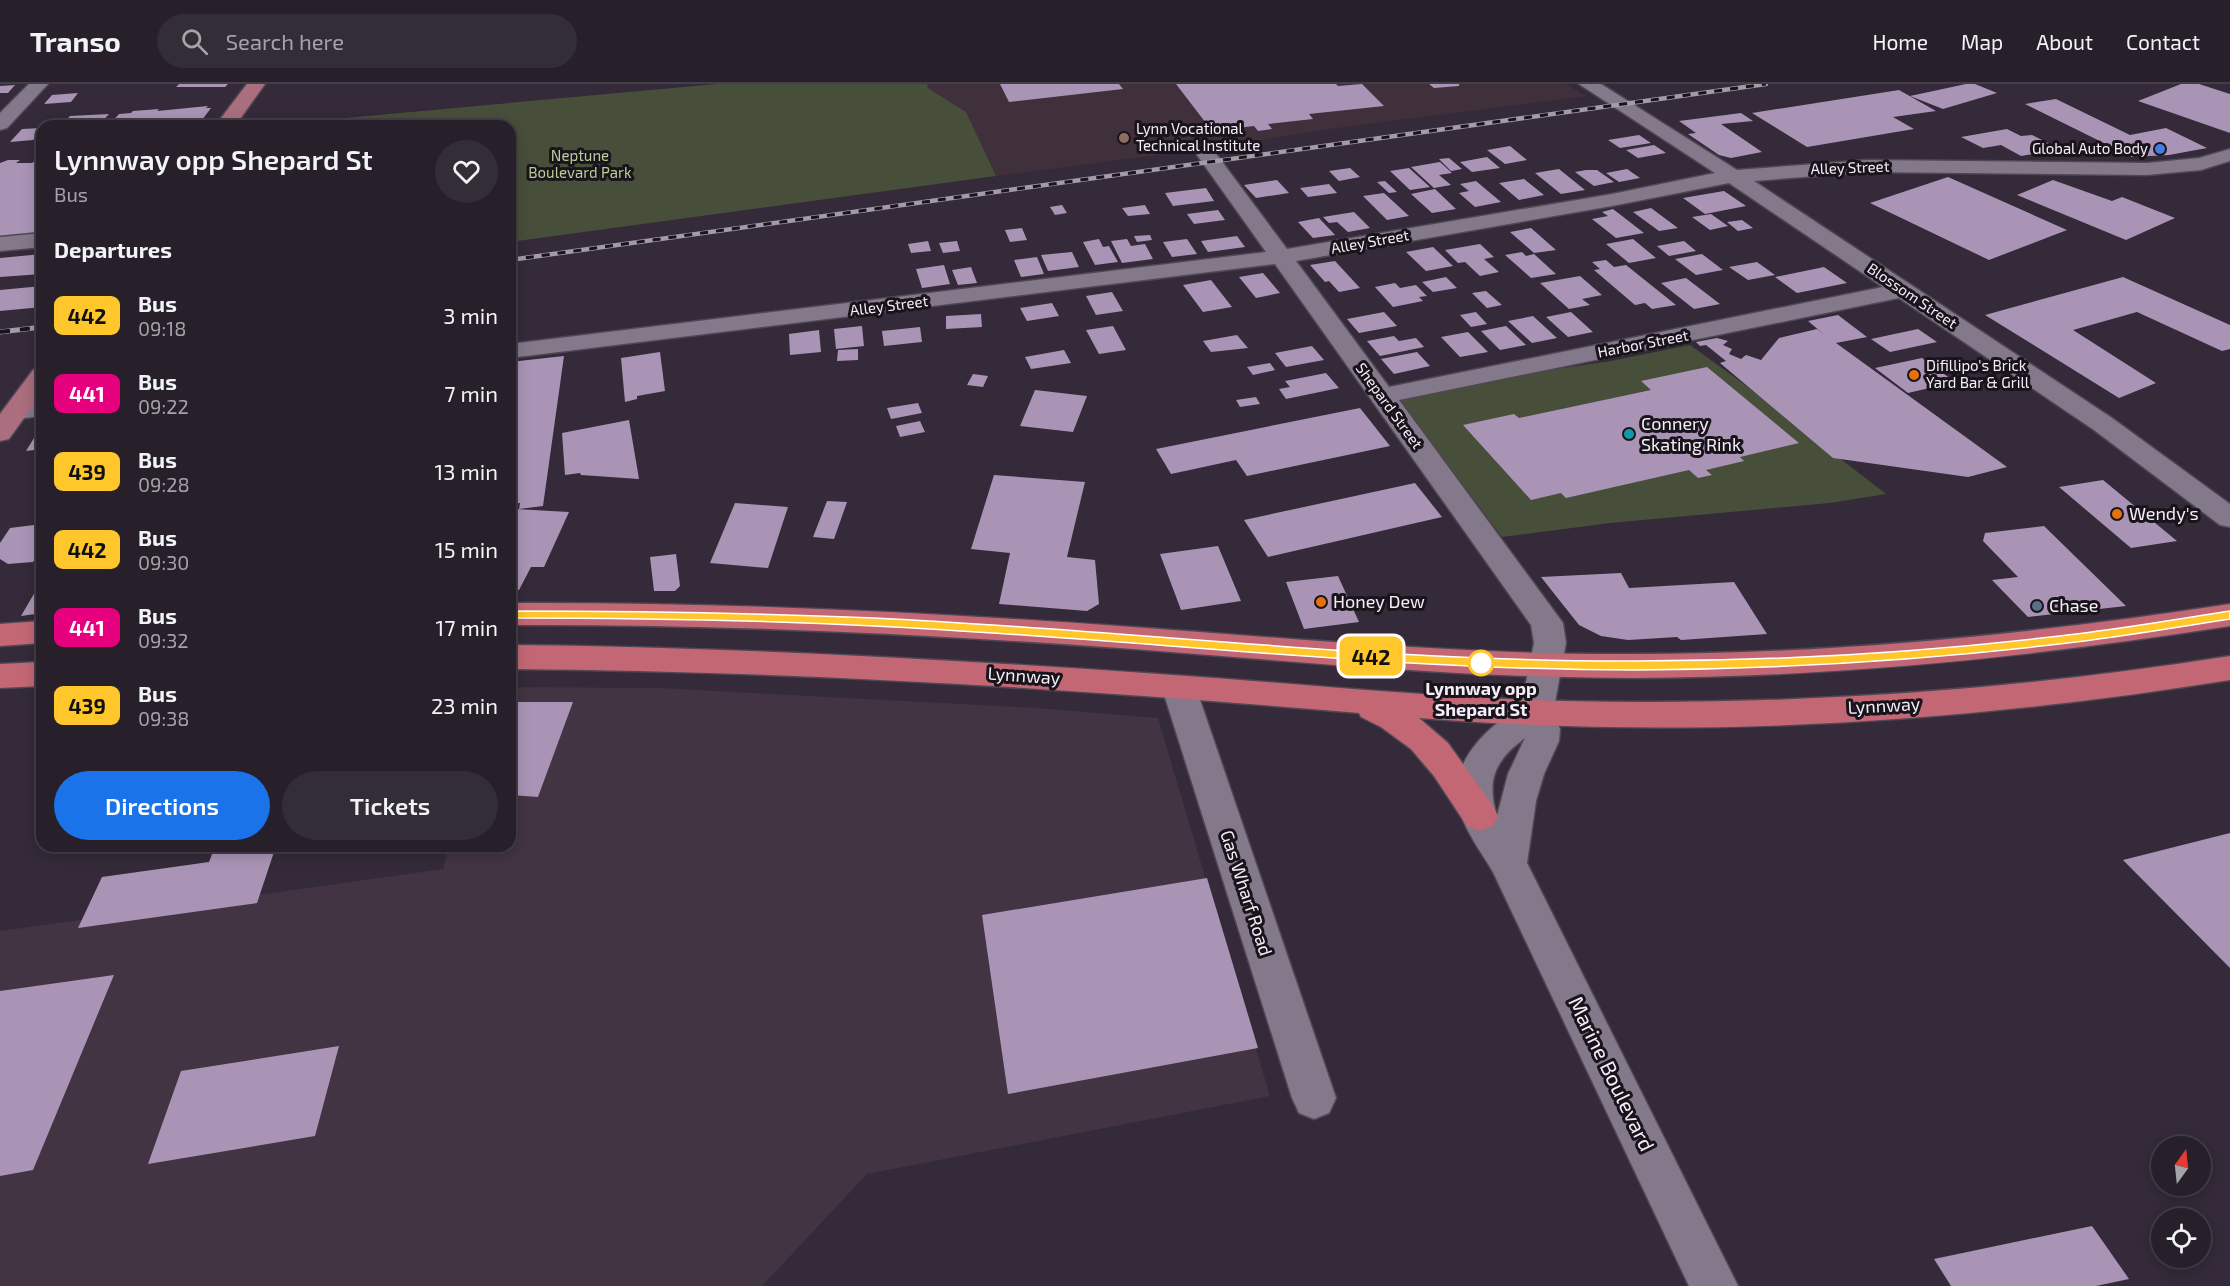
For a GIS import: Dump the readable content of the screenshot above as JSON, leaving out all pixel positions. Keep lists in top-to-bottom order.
{
  "streets": {
    "highway": ["Lynnway"],
    "street": [
      "Alley Street",
      "Blossom Street",
      "Harbor Street",
      "Shepard Street",
      "Gas Wharf Road",
      "Marine Boulevard"
    ]
  },
  "crossings": [
    ["Alley Street", "Blossom Street"],
    ["Alley Street", "Shepard Street"],
    ["Blossom Street", "Harbor Street"],
    ["Harbor Street", "Shepard Street"],
    ["Lynnway", "Gas Wharf Road"],
    ["Lynnway", "Marine Boulevard"]
  ],
  "parks": ["Neptune Boulevard Park"],
  "places": [
    "Lynn Vocational Technical Institute",
    "Global Auto Body",
    "Difillipo's Brick Yard Bar & Grill",
    "Connery Skating Rink",
    "Wendy's",
    "Honey Dew",
    "Chase",
    "Lynnway opp Shepard St"
  ],
  "lines": ["bus line 442"],
  "north": "top",
  "page": {
    "header": "Transo",
    "search": "Search here",
    "nav": [
      "Home",
      "Map",
      "About",
      "Contact"
    ],
    "on_map": "442",
    "heading": [
      ["Lynnway opp Shepard St", "Bus"],
      "Departures"
    ],
    "list": [
      {
        "mark": "442",
        "name": "Bus",
        "note": "09:18",
        "value": "3 min"
      },
      {
        "mark": "441",
        "name": "Bus",
        "note": "09:22",
        "value": "7 min"
      },
      {
        "mark": "439",
        "name": "Bus",
        "note": "09:28",
        "value": "13 min"
      },
      {
        "mark": "442",
        "name": "Bus",
        "note": "09:30",
        "value": "15 min"
      },
      {
        "mark": "441",
        "name": "Bus",
        "note": "09:32",
        "value": "17 min"
      },
      {
        "mark": "439",
        "name": "Bus",
        "note": "09:38",
        "value": "23 min"
      }
    ],
    "buttons": ["Directions", "Tickets"]
  }
}
